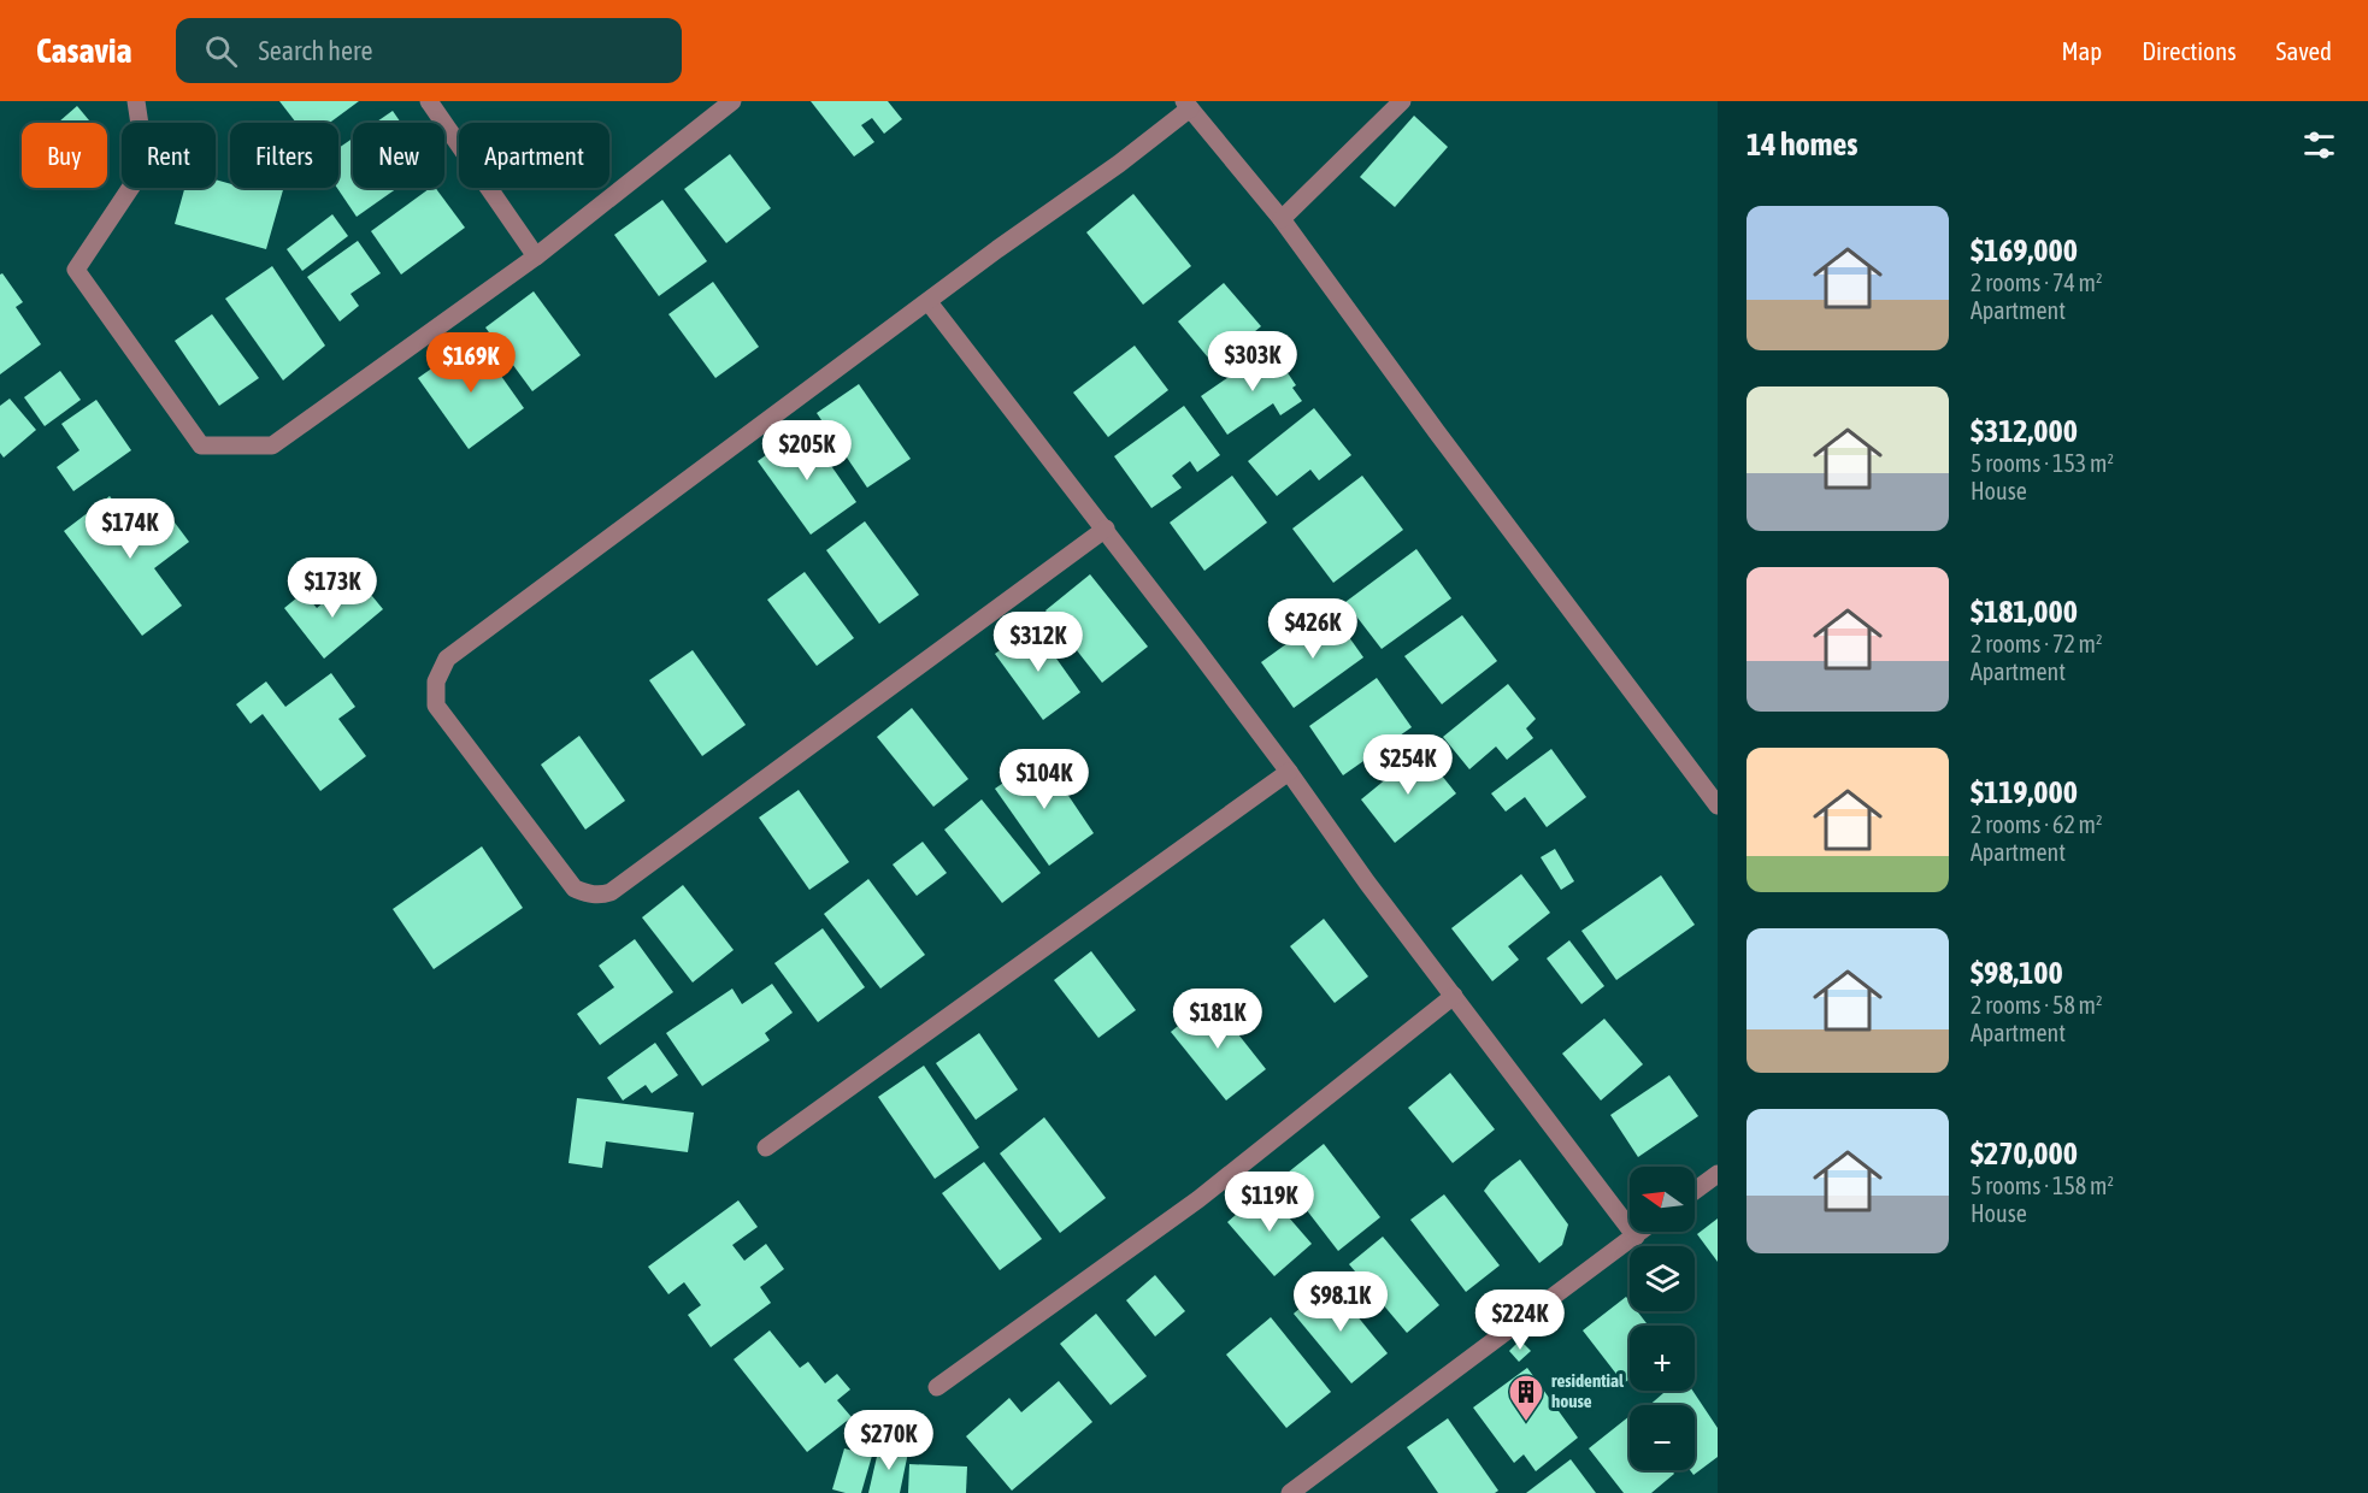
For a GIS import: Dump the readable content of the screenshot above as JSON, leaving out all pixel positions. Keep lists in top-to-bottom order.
{
  "places": {
    "building": ["residential house"]
  },
  "north": "left",
  "page": {
    "header": "Casavia",
    "search": "Search here",
    "nav": ["Map", "Directions", "Saved"],
    "heading": "14 homes",
    "chip": [
      "Buy",
      "Rent",
      "Filters",
      "New",
      "Apartment"
    ],
    "list": [
      {
        "name": "$169,000",
        "note": "2 rooms · 74 m² · Apartment"
      },
      {
        "name": "$312,000",
        "note": "5 rooms · 153 m² · House"
      },
      {
        "name": "$181,000",
        "note": "2 rooms · 72 m² · Apartment"
      },
      {
        "name": "$119,000",
        "note": "2 rooms · 62 m² · Apartment"
      },
      {
        "name": "$98,100",
        "note": "2 rooms · 58 m² · Apartment"
      },
      {
        "name": "$270,000",
        "note": "5 rooms · 158 m² · House"
      }
    ],
    "price": [
      "$303K",
      "$169K",
      "$205K",
      "$174K",
      "$173K",
      "$426K",
      "$312K",
      "$254K",
      "$104K",
      "$181K",
      "$119K",
      "$98.1K",
      "$224K",
      "$270K"
    ],
    "map_buttons": ["+", "−"]
  }
}
